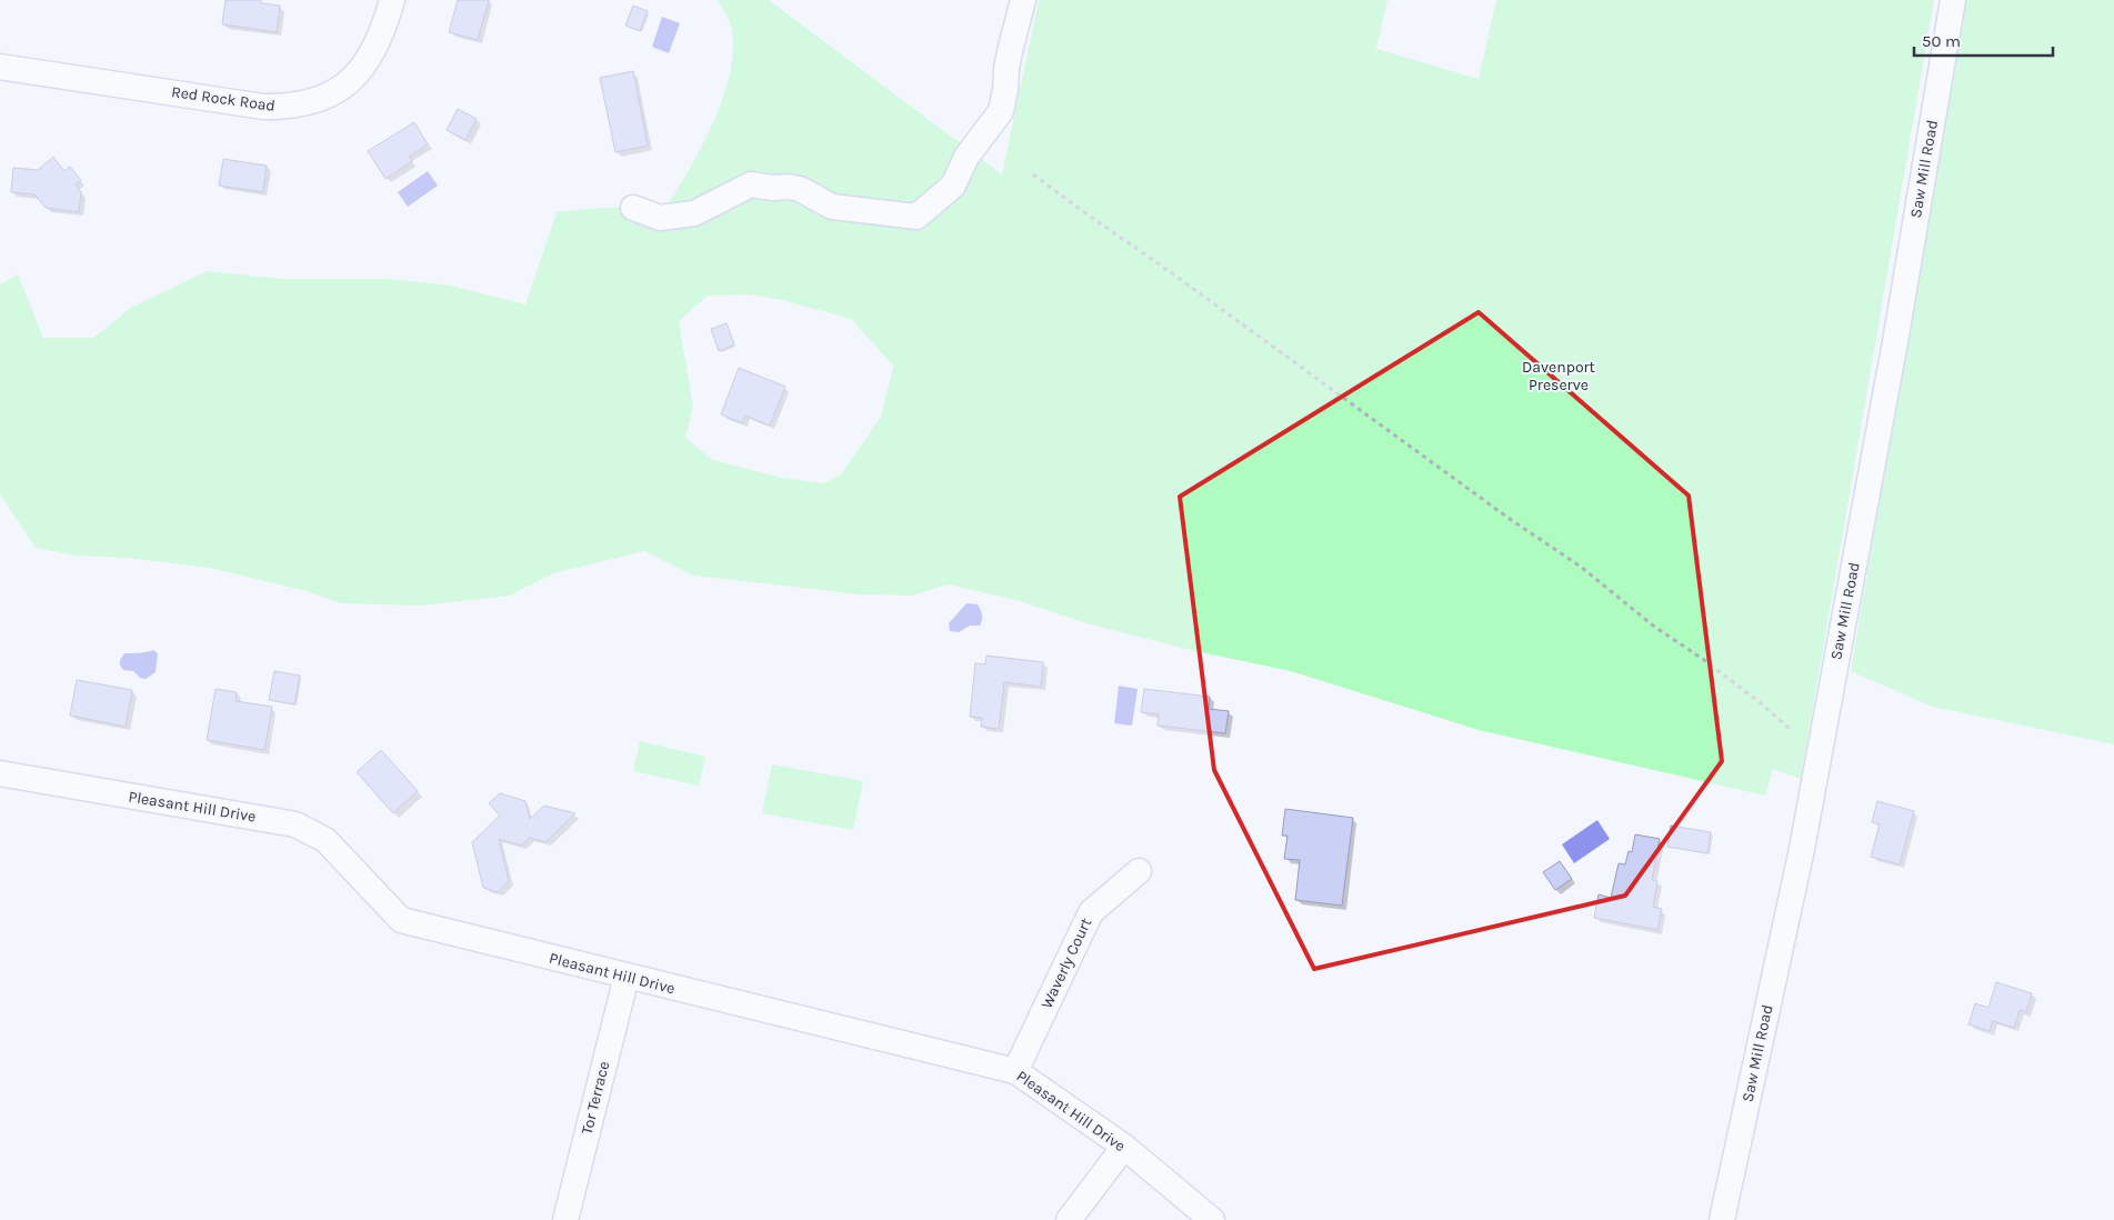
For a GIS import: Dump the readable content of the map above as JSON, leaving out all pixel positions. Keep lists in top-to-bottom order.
{
  "streets": {
    "street": [
      "Red Rock Road",
      "Saw Mill Road",
      "Pleasant Hill Drive",
      "Waverly Court",
      "Tor Terrace"
    ]
  },
  "crossings": [
    ["Pleasant Hill Drive", "Waverly Court"],
    ["Pleasant Hill Drive", "Tor Terrace"]
  ],
  "parks": ["Davenport Preserve"],
  "scale_bar": "50 m"
}
